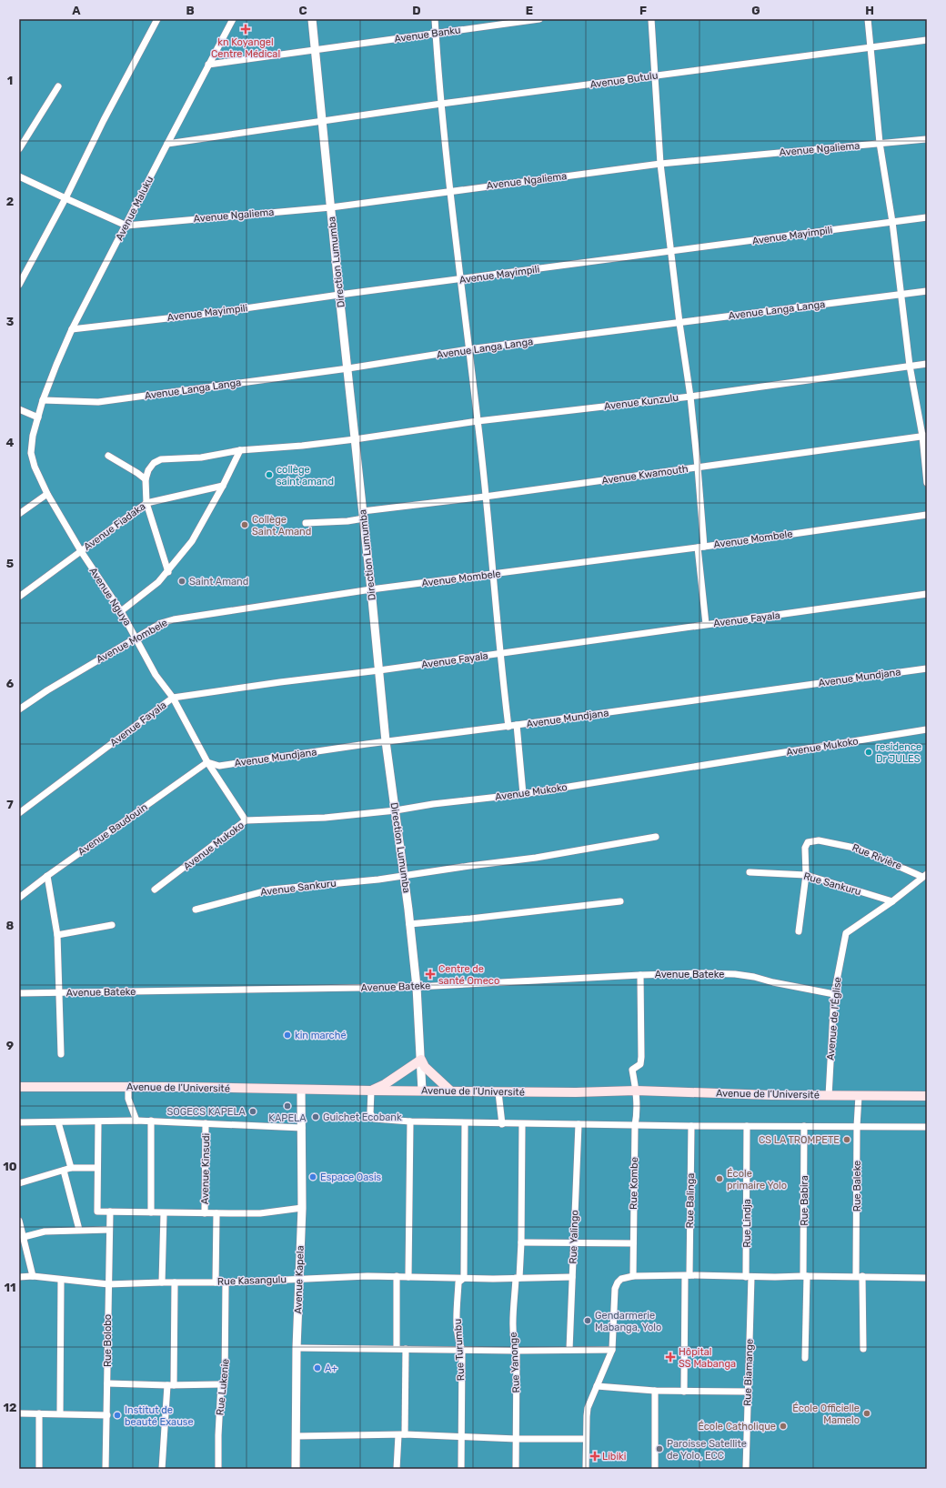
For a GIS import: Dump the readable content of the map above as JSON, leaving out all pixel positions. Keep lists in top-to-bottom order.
{
  "streets": {
    "main road": ["Avenue de l’Université"],
    "street": [
      "Avenue Banku",
      "Avenue Butulu",
      "Avenue Ngaliema",
      "Avenue Maluku",
      "Avenue Mayimpili",
      "Direction Lumumba",
      "Avenue Langa Langa",
      "Avenue Kunzulu",
      "Avenue Kwamouth",
      "Avenue Fiadaka",
      "Avenue Mombele",
      "Avenue Nguya",
      "Avenue Fayala",
      "Avenue Mundjana",
      "Avenue Mukoko",
      "Avenue Baudouin",
      "Rue Rivière",
      "Rue Sankuru",
      "Avenue Sankuru",
      "Avenue Bateke",
      "Avenue de l'Église",
      "Avenue Kinsudi",
      "Rue Kombe",
      "Rue Baleke",
      "Rue Balinga",
      "Rue Babira",
      "Rue Lindja",
      "Rue Yalingo",
      "Avenue Kapela",
      "Rue Kasangulu",
      "Rue Bolobo",
      "Rue Turumbu",
      "Rue Yanonge",
      "Rue Biamange",
      "Rue Lukenie"
    ]
  },
  "crossings": [
    ["Avenue Banku", "Avenue Maluku"],
    ["Avenue Banku", "Direction Lumumba"],
    ["Avenue Butulu", "Avenue Maluku"],
    ["Avenue Butulu", "Direction Lumumba"],
    ["Avenue Ngaliema", "Avenue Maluku"],
    ["Avenue Ngaliema", "Direction Lumumba"],
    ["Avenue Maluku", "Avenue Mayimpili"],
    ["Avenue Maluku", "Avenue Langa Langa"],
    ["Avenue Maluku", "Avenue Nguya"],
    ["Avenue Mayimpili", "Direction Lumumba"],
    ["Direction Lumumba", "Avenue Langa Langa"],
    ["Direction Lumumba", "Avenue Kunzulu"],
    ["Direction Lumumba", "Avenue Kwamouth"],
    ["Direction Lumumba", "Avenue Mombele"],
    ["Direction Lumumba", "Avenue Fayala"],
    ["Direction Lumumba", "Avenue Mundjana"],
    ["Direction Lumumba", "Avenue Mukoko"],
    ["Direction Lumumba", "Avenue Sankuru"],
    ["Direction Lumumba", "Avenue Bateke"],
    ["Direction Lumumba", "Avenue de l’Université"],
    ["Avenue Langa Langa", "Avenue Nguya"],
    ["Avenue Fiadaka", "Avenue Nguya"],
    ["Avenue Mombele", "Avenue Nguya"],
    ["Avenue Nguya", "Avenue Fayala"],
    ["Avenue Nguya", "Avenue Mundjana"],
    ["Avenue Nguya", "Avenue Mukoko"],
    ["Avenue Nguya", "Avenue Baudouin"],
    ["Avenue Mundjana", "Avenue Baudouin"],
    ["Rue Rivière", "Rue Sankuru"],
    ["Rue Rivière", "Avenue de l'Église"],
    ["Rue Sankuru", "Avenue de l'Église"],
    ["Avenue Bateke", "Avenue de l'Église"],
    ["Avenue Bateke", "Rue Kombe"],
    ["Avenue de l'Église", "Avenue de l’Université"],
    ["Avenue de l’Université", "Rue Kombe"],
    ["Avenue de l’Université", "Rue Baleke"],
    ["Avenue de l’Université", "Avenue Kapela"],
    ["Avenue Kinsudi", "Rue Kasangulu"],
    ["Rue Lindja", "Rue Biamange"],
    ["Rue Yalingo", "Rue Kasangulu"],
    ["Avenue Kapela", "Rue Kasangulu"],
    ["Rue Kasangulu", "Rue Bolobo"],
    ["Rue Kasangulu", "Rue Turumbu"],
    ["Rue Kasangulu", "Rue Yanonge"],
    ["Rue Kasangulu", "Rue Lukenie"]
  ],
  "places": {
    "health": [
      "kn Koyangel Centre Médical",
      "Centre de santé Omeco",
      "Hôpital SS Mabanga",
      "Libiki"
    ],
    "other": [
      "collège saint amand",
      "Collège Saint Amand",
      "Saint Amand",
      "residence Dr JULES",
      "kin marché",
      "KAPELA",
      "SOGECS KAPELA",
      "Guichet Ecobank",
      "CS LA TROMPETE",
      "Espace Oasis",
      "École primaire Yolo",
      "Gendarmerie Mabanga, Yolo",
      "A+",
      "École Officielle Mamelo",
      "Institut de beauté Exause",
      "École Catholique",
      "Paroisse Satellite de Yolo, ECC"
    ]
  },
  "grid": {
    "columns": [
      "A",
      "B",
      "C",
      "D",
      "E",
      "F",
      "G",
      "H"
    ],
    "rows": [
      "1",
      "2",
      "3",
      "4",
      "5",
      "6",
      "7",
      "8",
      "9",
      "10",
      "11",
      "12"
    ]
  }
}
